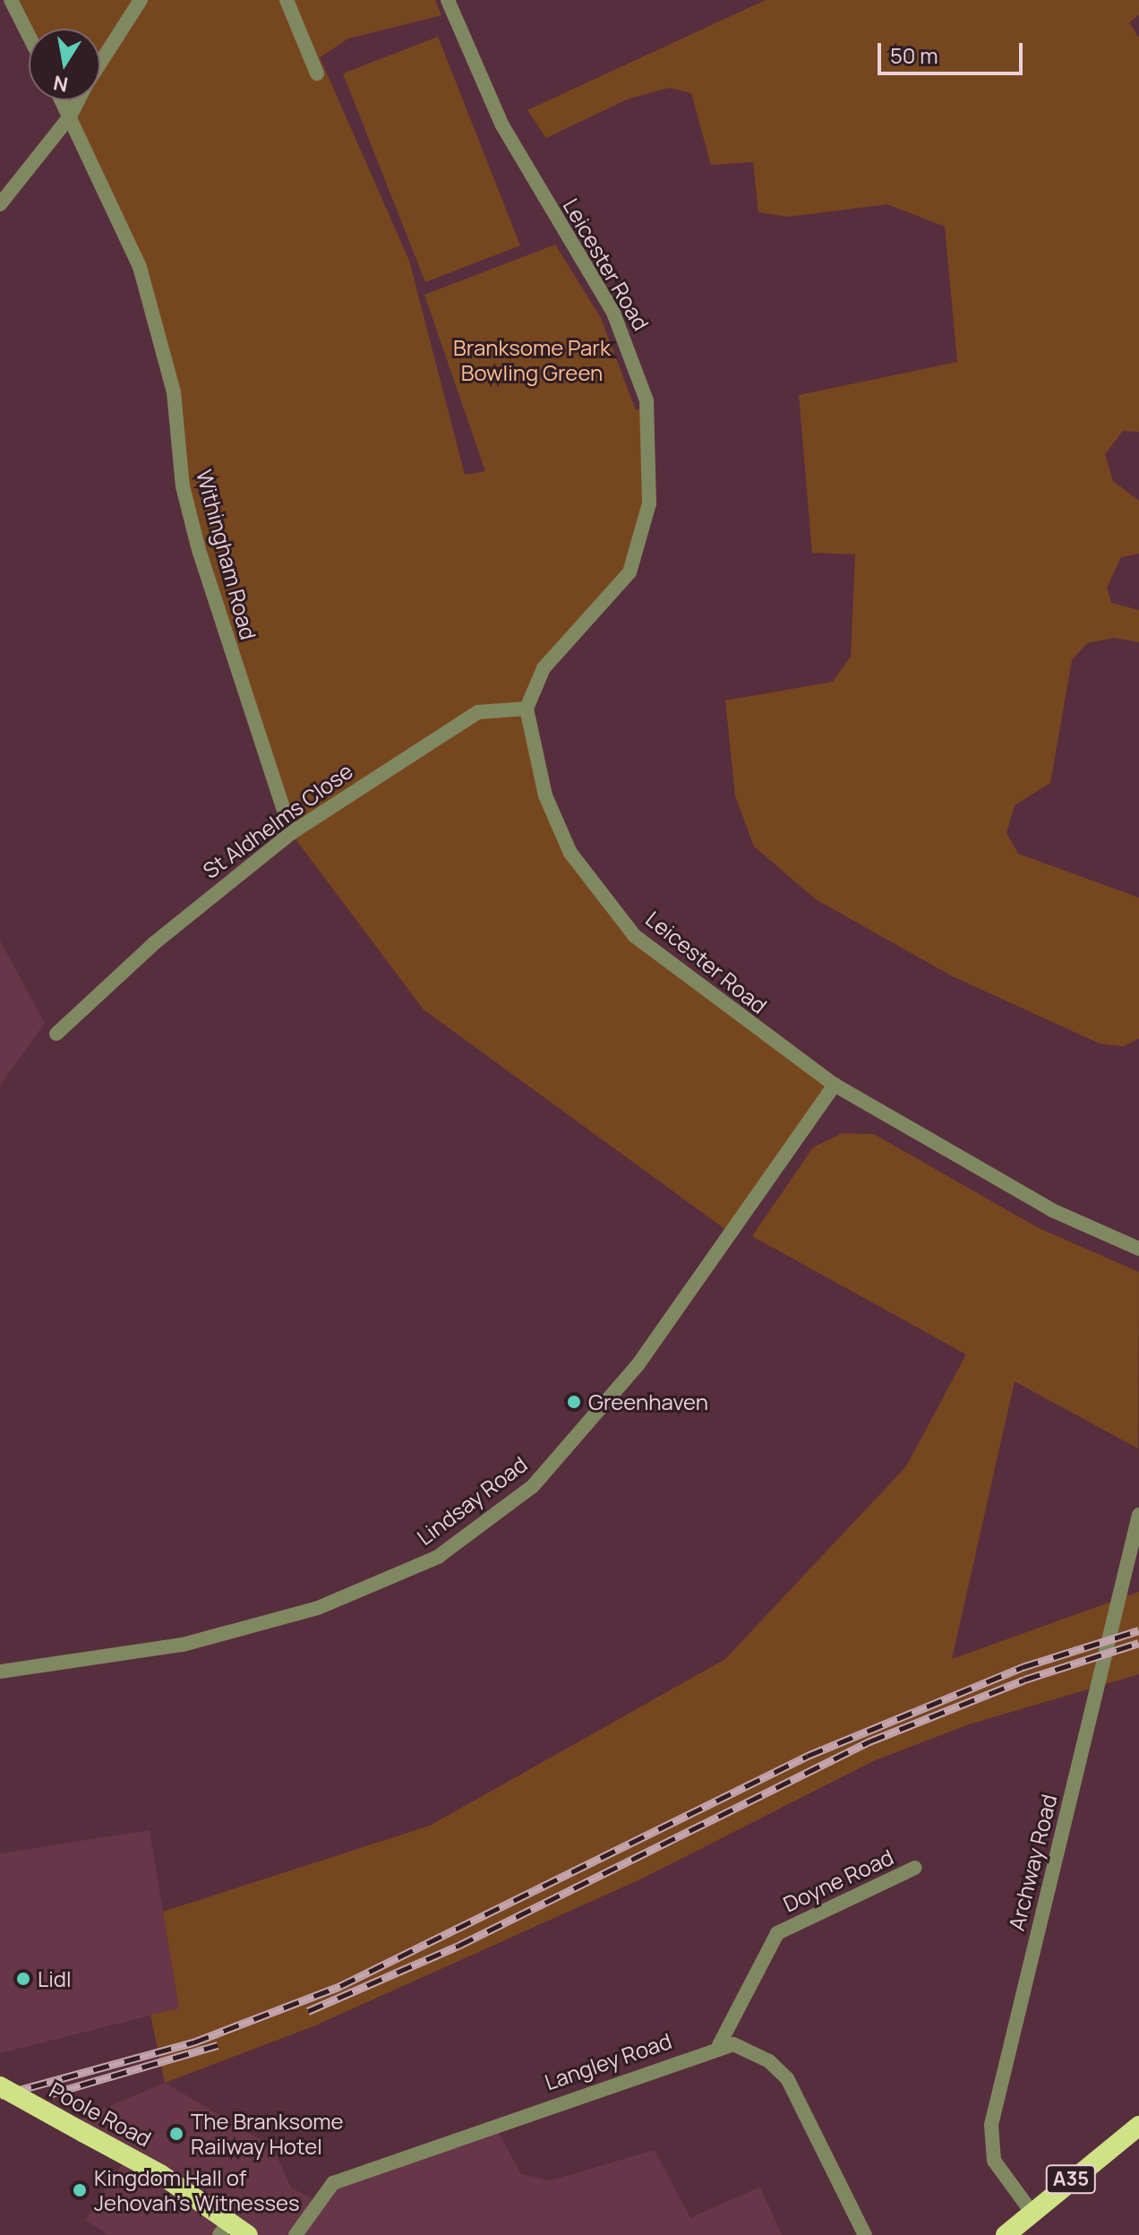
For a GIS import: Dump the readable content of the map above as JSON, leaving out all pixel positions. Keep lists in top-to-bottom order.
{
  "streets": {
    "highway": ["Poole Road", "A35"],
    "street": [
      "Leicester Road",
      "Withingham Road",
      "St Aldhelms Close",
      "Lindsay Road",
      "Archway Road",
      "Doyne Road",
      "Langley Road"
    ]
  },
  "crossings": [
    ["Leicester Road", "St Aldhelms Close"],
    ["Leicester Road", "Lindsay Road"],
    ["Withingham Road", "St Aldhelms Close"],
    ["Archway Road", "A35"],
    ["Doyne Road", "Langley Road"]
  ],
  "parks": ["Branksome Park Bowling Green"],
  "places": [
    "Greenhaven",
    "Lidl",
    "The Branksome Railway Hotel",
    "Kingdom Hall of Jehovah's Witnesses"
  ],
  "scale_bar": "50 m",
  "north": "bottom"
}
